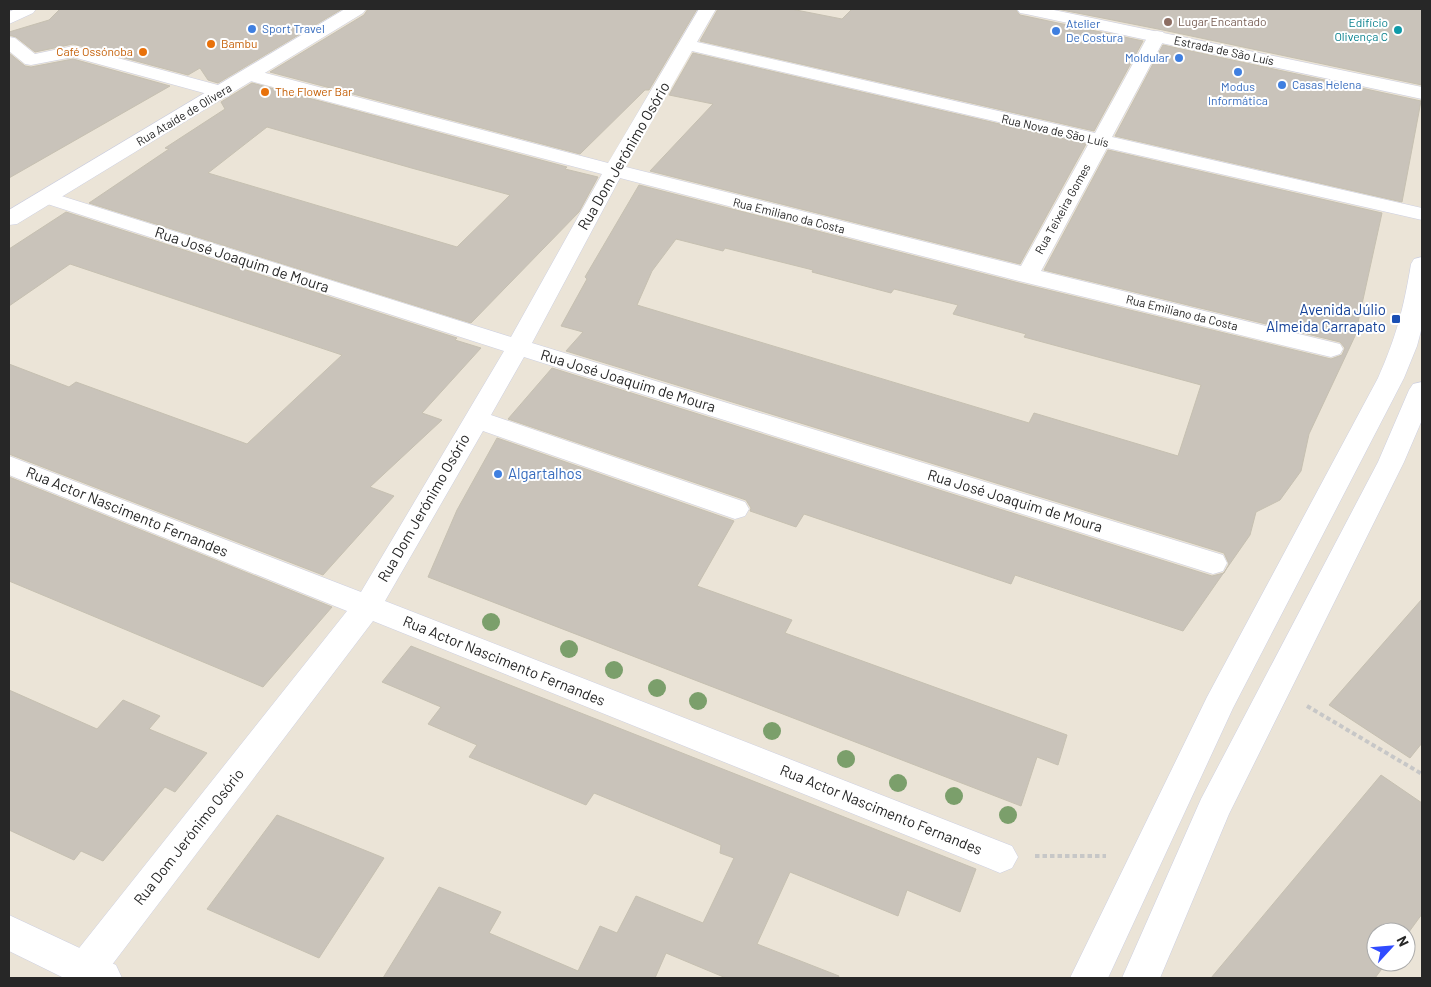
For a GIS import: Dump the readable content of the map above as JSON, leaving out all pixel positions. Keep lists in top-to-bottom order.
{
  "streets": {
    "street": [
      "Estrada de São Luís",
      "Rua Ataíde de Olivera",
      "Rua Nova de São Luís",
      "Rua Dom Jerónimo Osório",
      "Rua Teixeira Gomes",
      "Rua Emiliano da Costa",
      "Rua José Joaquim de Moura",
      "Rua Actor Nascimento Fernandes"
    ]
  },
  "crossings": [
    ["Estrada de São Luís", "Rua Teixeira Gomes"],
    ["Rua Ataíde de Olivera", "Rua Emiliano da Costa"],
    ["Rua Ataíde de Olivera", "Rua José Joaquim de Moura"],
    ["Rua Nova de São Luís", "Rua Dom Jerónimo Osório"],
    ["Rua Nova de São Luís", "Rua Teixeira Gomes"],
    ["Rua Dom Jerónimo Osório", "Rua Emiliano da Costa"],
    ["Rua Dom Jerónimo Osório", "Rua José Joaquim de Moura"],
    ["Rua Dom Jerónimo Osório", "Rua Actor Nascimento Fernandes"],
    ["Rua Teixeira Gomes", "Rua Emiliano da Costa"]
  ],
  "places": {
    "other": [
      "Lugar Encantado",
      "Sport Travel",
      "Edifício Olivença C",
      "Atelier De Costura",
      "Bambu",
      "Café Ossónoba",
      "Moldular",
      "Modus Informática",
      "Casas Helena",
      "The Flower Bar",
      "Algartalhos"
    ],
    "transit": ["Avenida Júlio Almeida Carrapato"]
  },
  "north": "top right"
}
